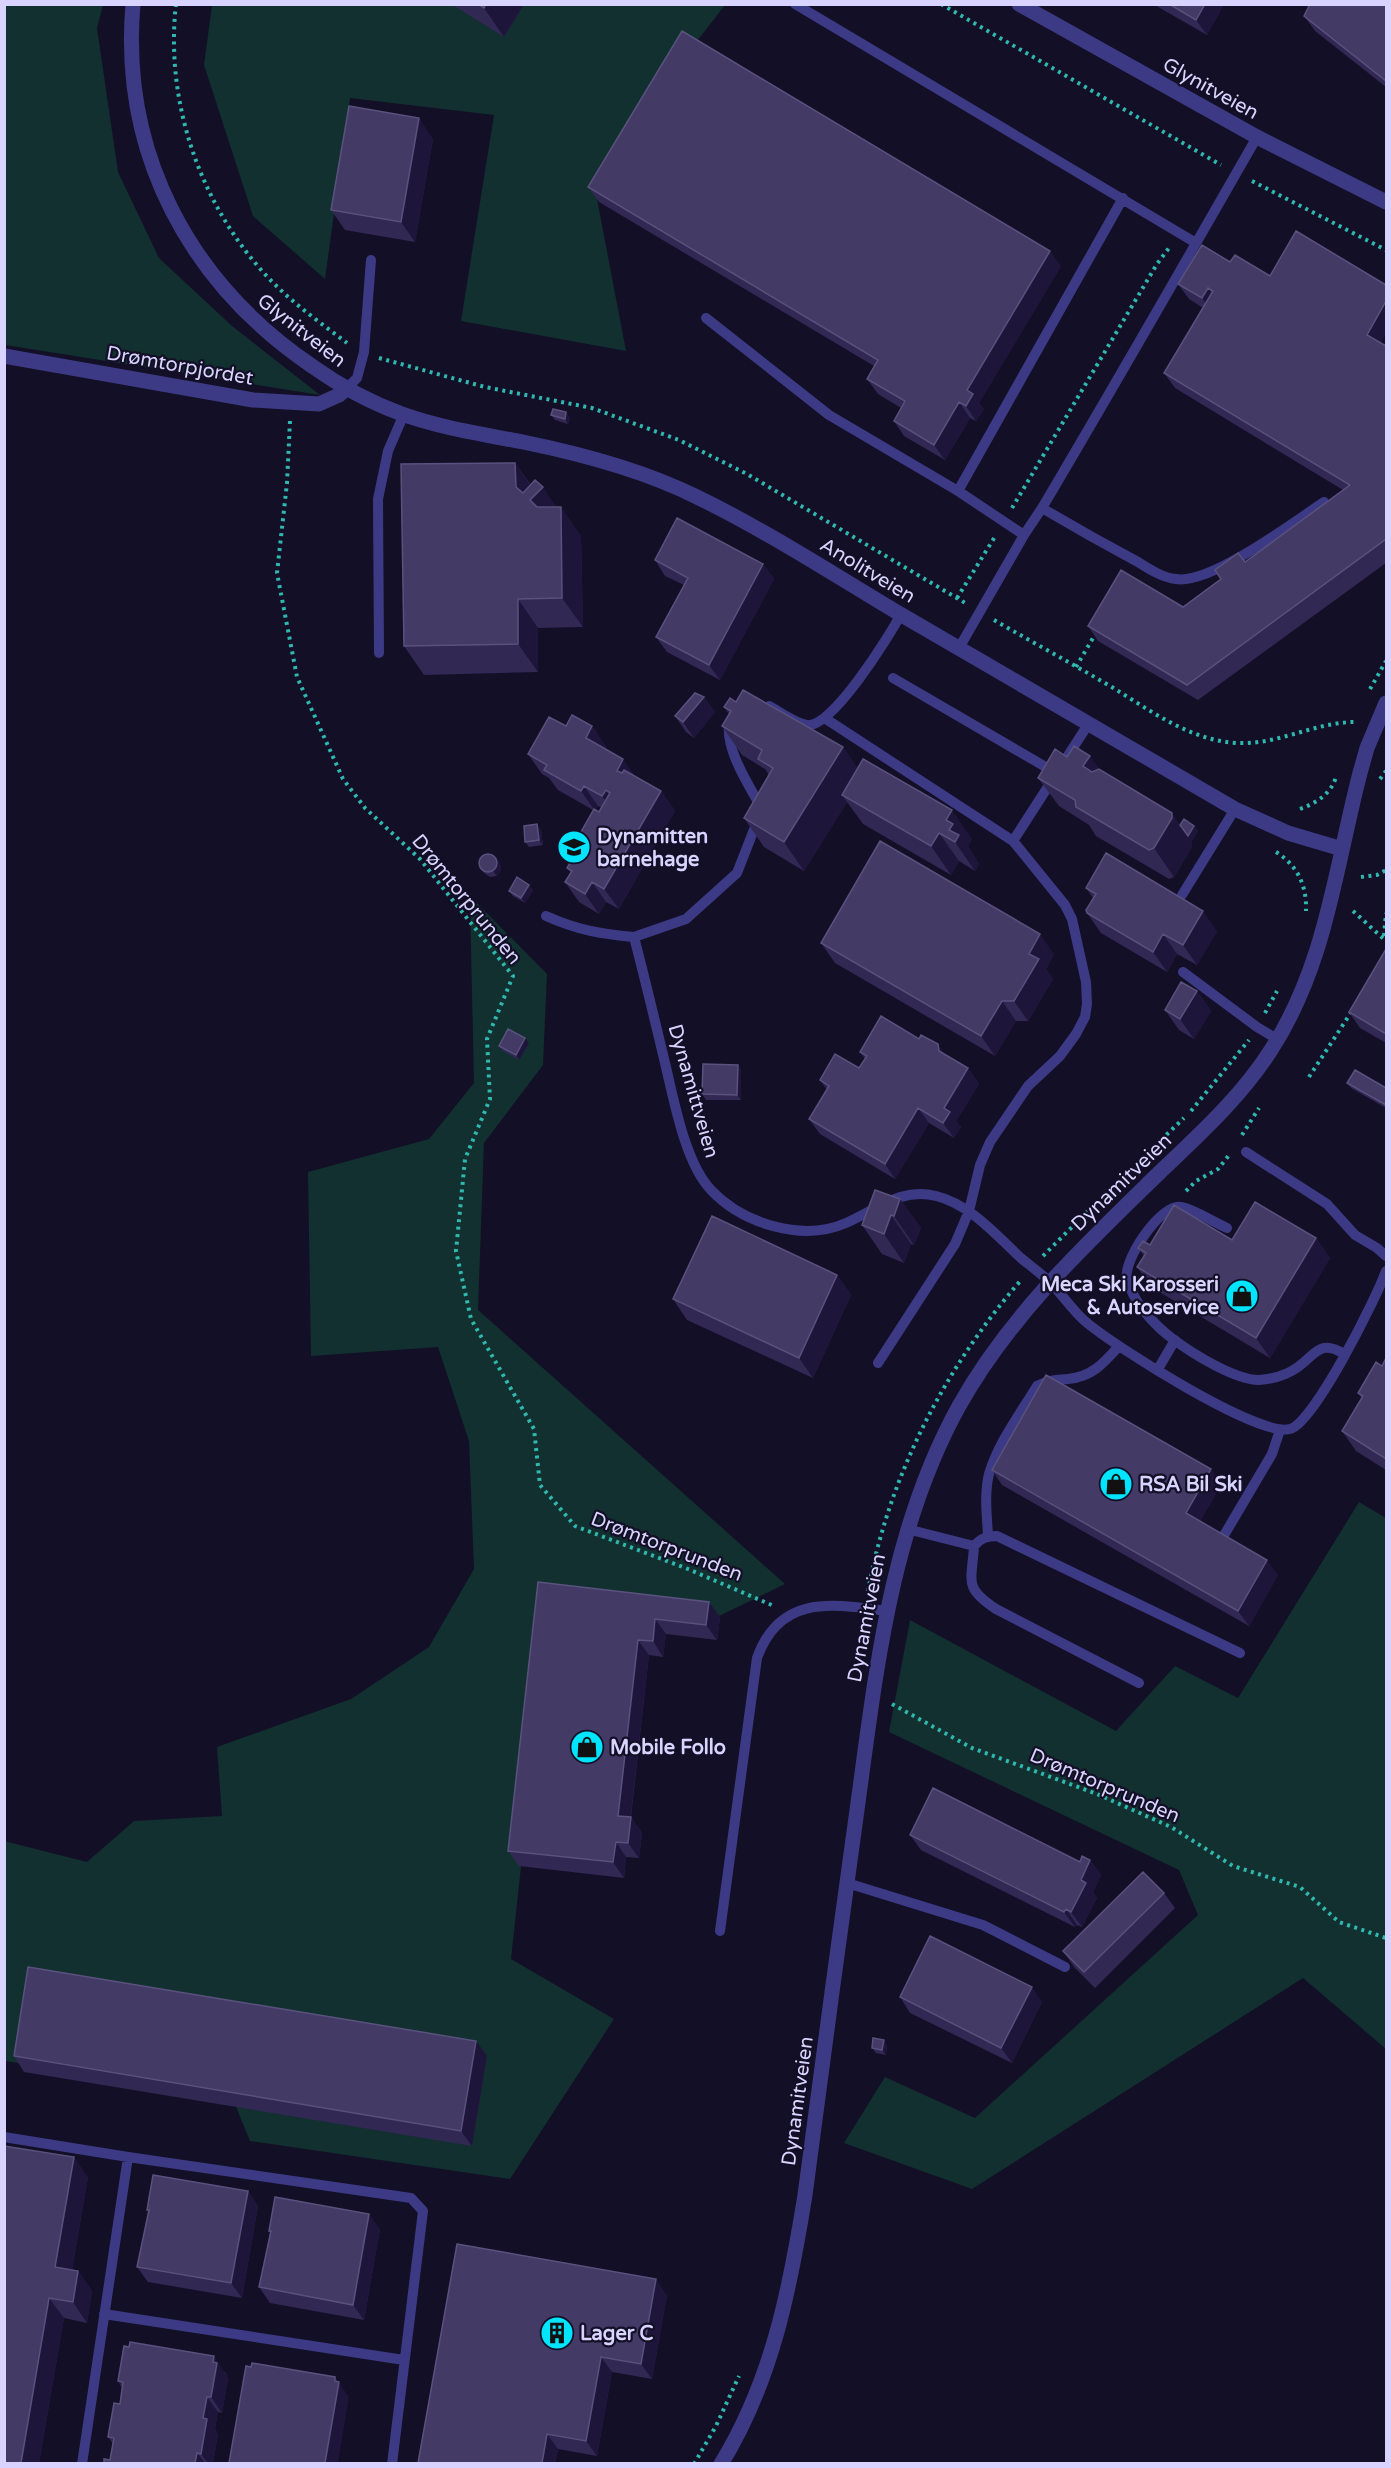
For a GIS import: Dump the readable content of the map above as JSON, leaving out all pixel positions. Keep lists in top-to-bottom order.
{
  "streets": {
    "street": [
      "Glynitveien",
      "Drømtorpjordet",
      "Anolitveien",
      "Dynamitveien"
    ],
    "lane": ["Dynamittveien"],
    "path": ["Drømtorprunden"]
  },
  "crossings": [
    ["Glynitveien", "Drømtorpjordet"],
    ["Glynitveien", "Anolitveien"],
    ["Drømtorpjordet", "Anolitveien"],
    ["Drømtorpjordet", "Drømtorprunden"],
    ["Anolitveien", "Dynamitveien"],
    ["Drømtorprunden", "Dynamitveien"],
    ["Dynamittveien", "Dynamitveien"]
  ],
  "places": {
    "school or university": ["Dynamitten barnehage"],
    "shop": ["Meca Ski Karosseri & Autoservice", "RSA Bil Ski", "Mobile Follo"],
    "building": ["Lager C"]
  }
}
